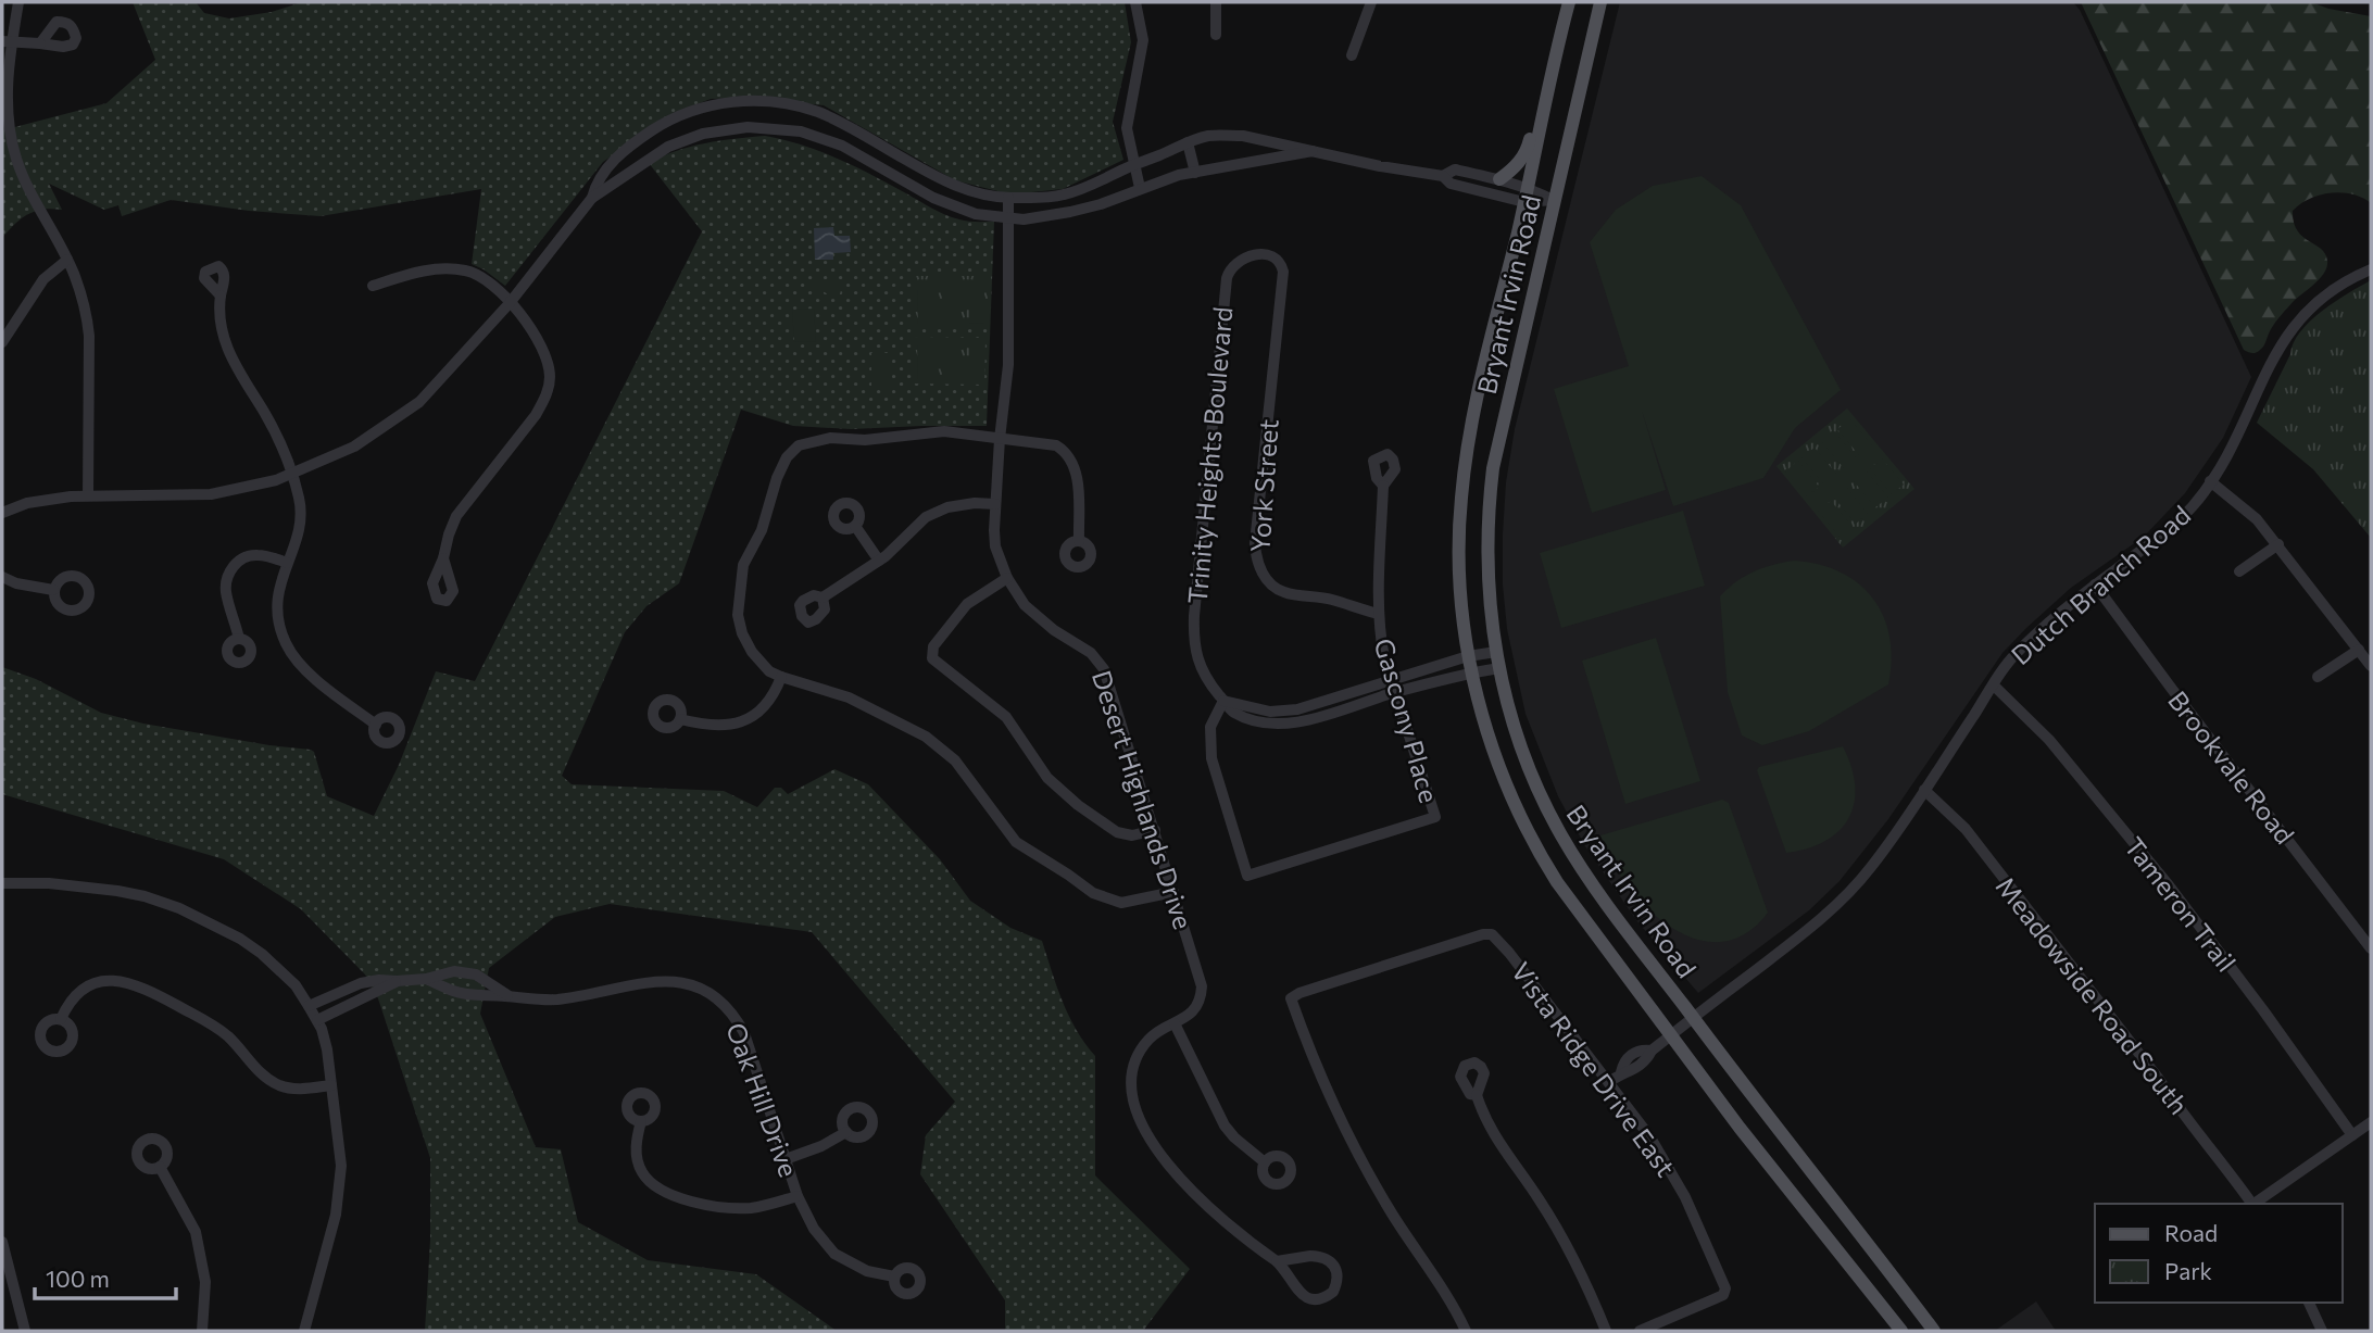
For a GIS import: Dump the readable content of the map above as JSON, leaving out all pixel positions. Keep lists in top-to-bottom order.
{
  "streets": {
    "main road": ["Bryant Irvin Road"],
    "street": [
      "Trinity Heights Boulevard",
      "York Street",
      "Dutch Branch Road",
      "Gascony Place",
      "Brookvale Road",
      "Desert Highlands Drive",
      "Tameron Trail",
      "Meadowside Road South",
      "Vista Ridge Drive East",
      "Oak Hill Drive"
    ]
  },
  "crossings": [
    ["Bryant Irvin Road", "Trinity Heights Boulevard"],
    ["Bryant Irvin Road", "Dutch Branch Road"],
    ["Trinity Heights Boulevard", "York Street"],
    ["Trinity Heights Boulevard", "Gascony Place"],
    ["York Street", "Gascony Place"],
    ["Dutch Branch Road", "Brookvale Road"],
    ["Dutch Branch Road", "Tameron Trail"],
    ["Dutch Branch Road", "Meadowside Road South"],
    ["Dutch Branch Road", "Vista Ridge Drive East"]
  ],
  "legend": ["Road", "Park"],
  "scale_bar": "100 m"
}
